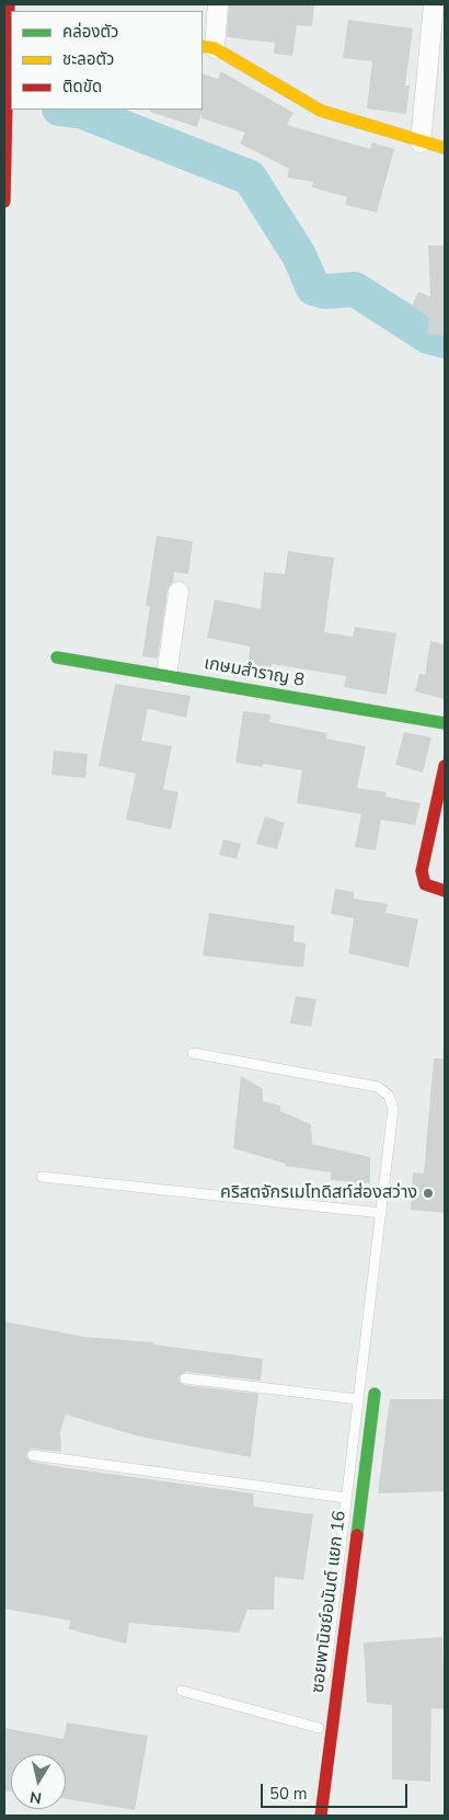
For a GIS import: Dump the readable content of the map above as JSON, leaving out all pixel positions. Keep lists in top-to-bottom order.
{
  "streets": {
    "main road": ["เกษมสำราญ 8", "ซอยพานิชย์อนันต์ แยก 16"]
  },
  "places": ["คริสตจักรเมโทดิสท์ส่องสว่าง"],
  "legend": ["คล่องตัว", "ชะลอตัว", "ติดขัด"],
  "scale_bar": "50 m",
  "north": "bottom"
}
